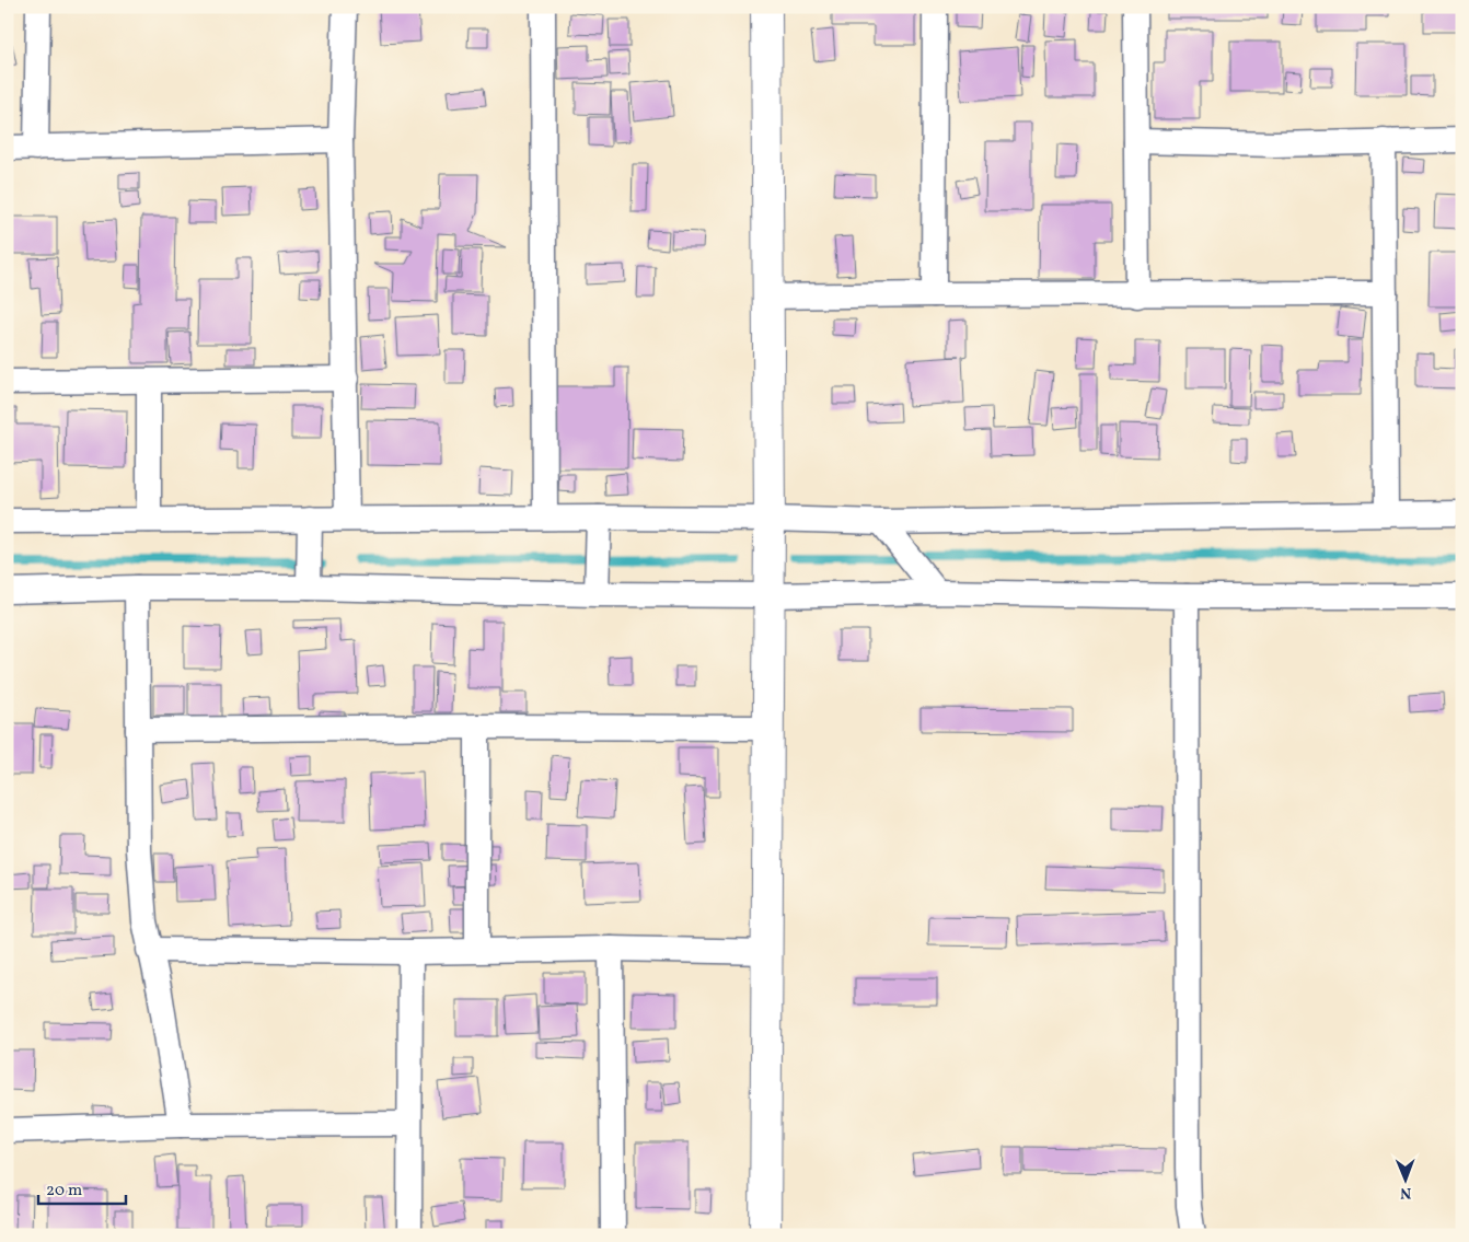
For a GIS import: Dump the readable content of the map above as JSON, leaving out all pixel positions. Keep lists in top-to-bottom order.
{
  "scale_bar": "20 m",
  "north": "bottom"
}
